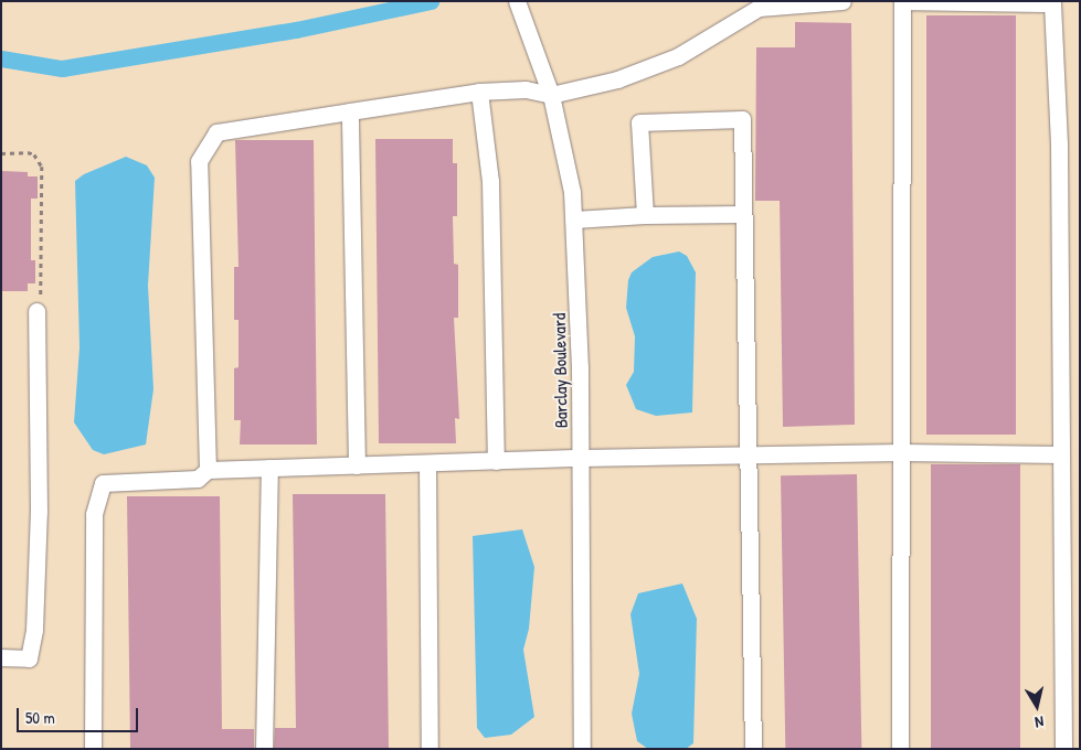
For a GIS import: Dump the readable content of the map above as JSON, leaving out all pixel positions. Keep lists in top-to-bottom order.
{
  "streets": {
    "street": ["Barclay Boulevard"]
  },
  "scale_bar": "50 m",
  "north": "bottom"
}
